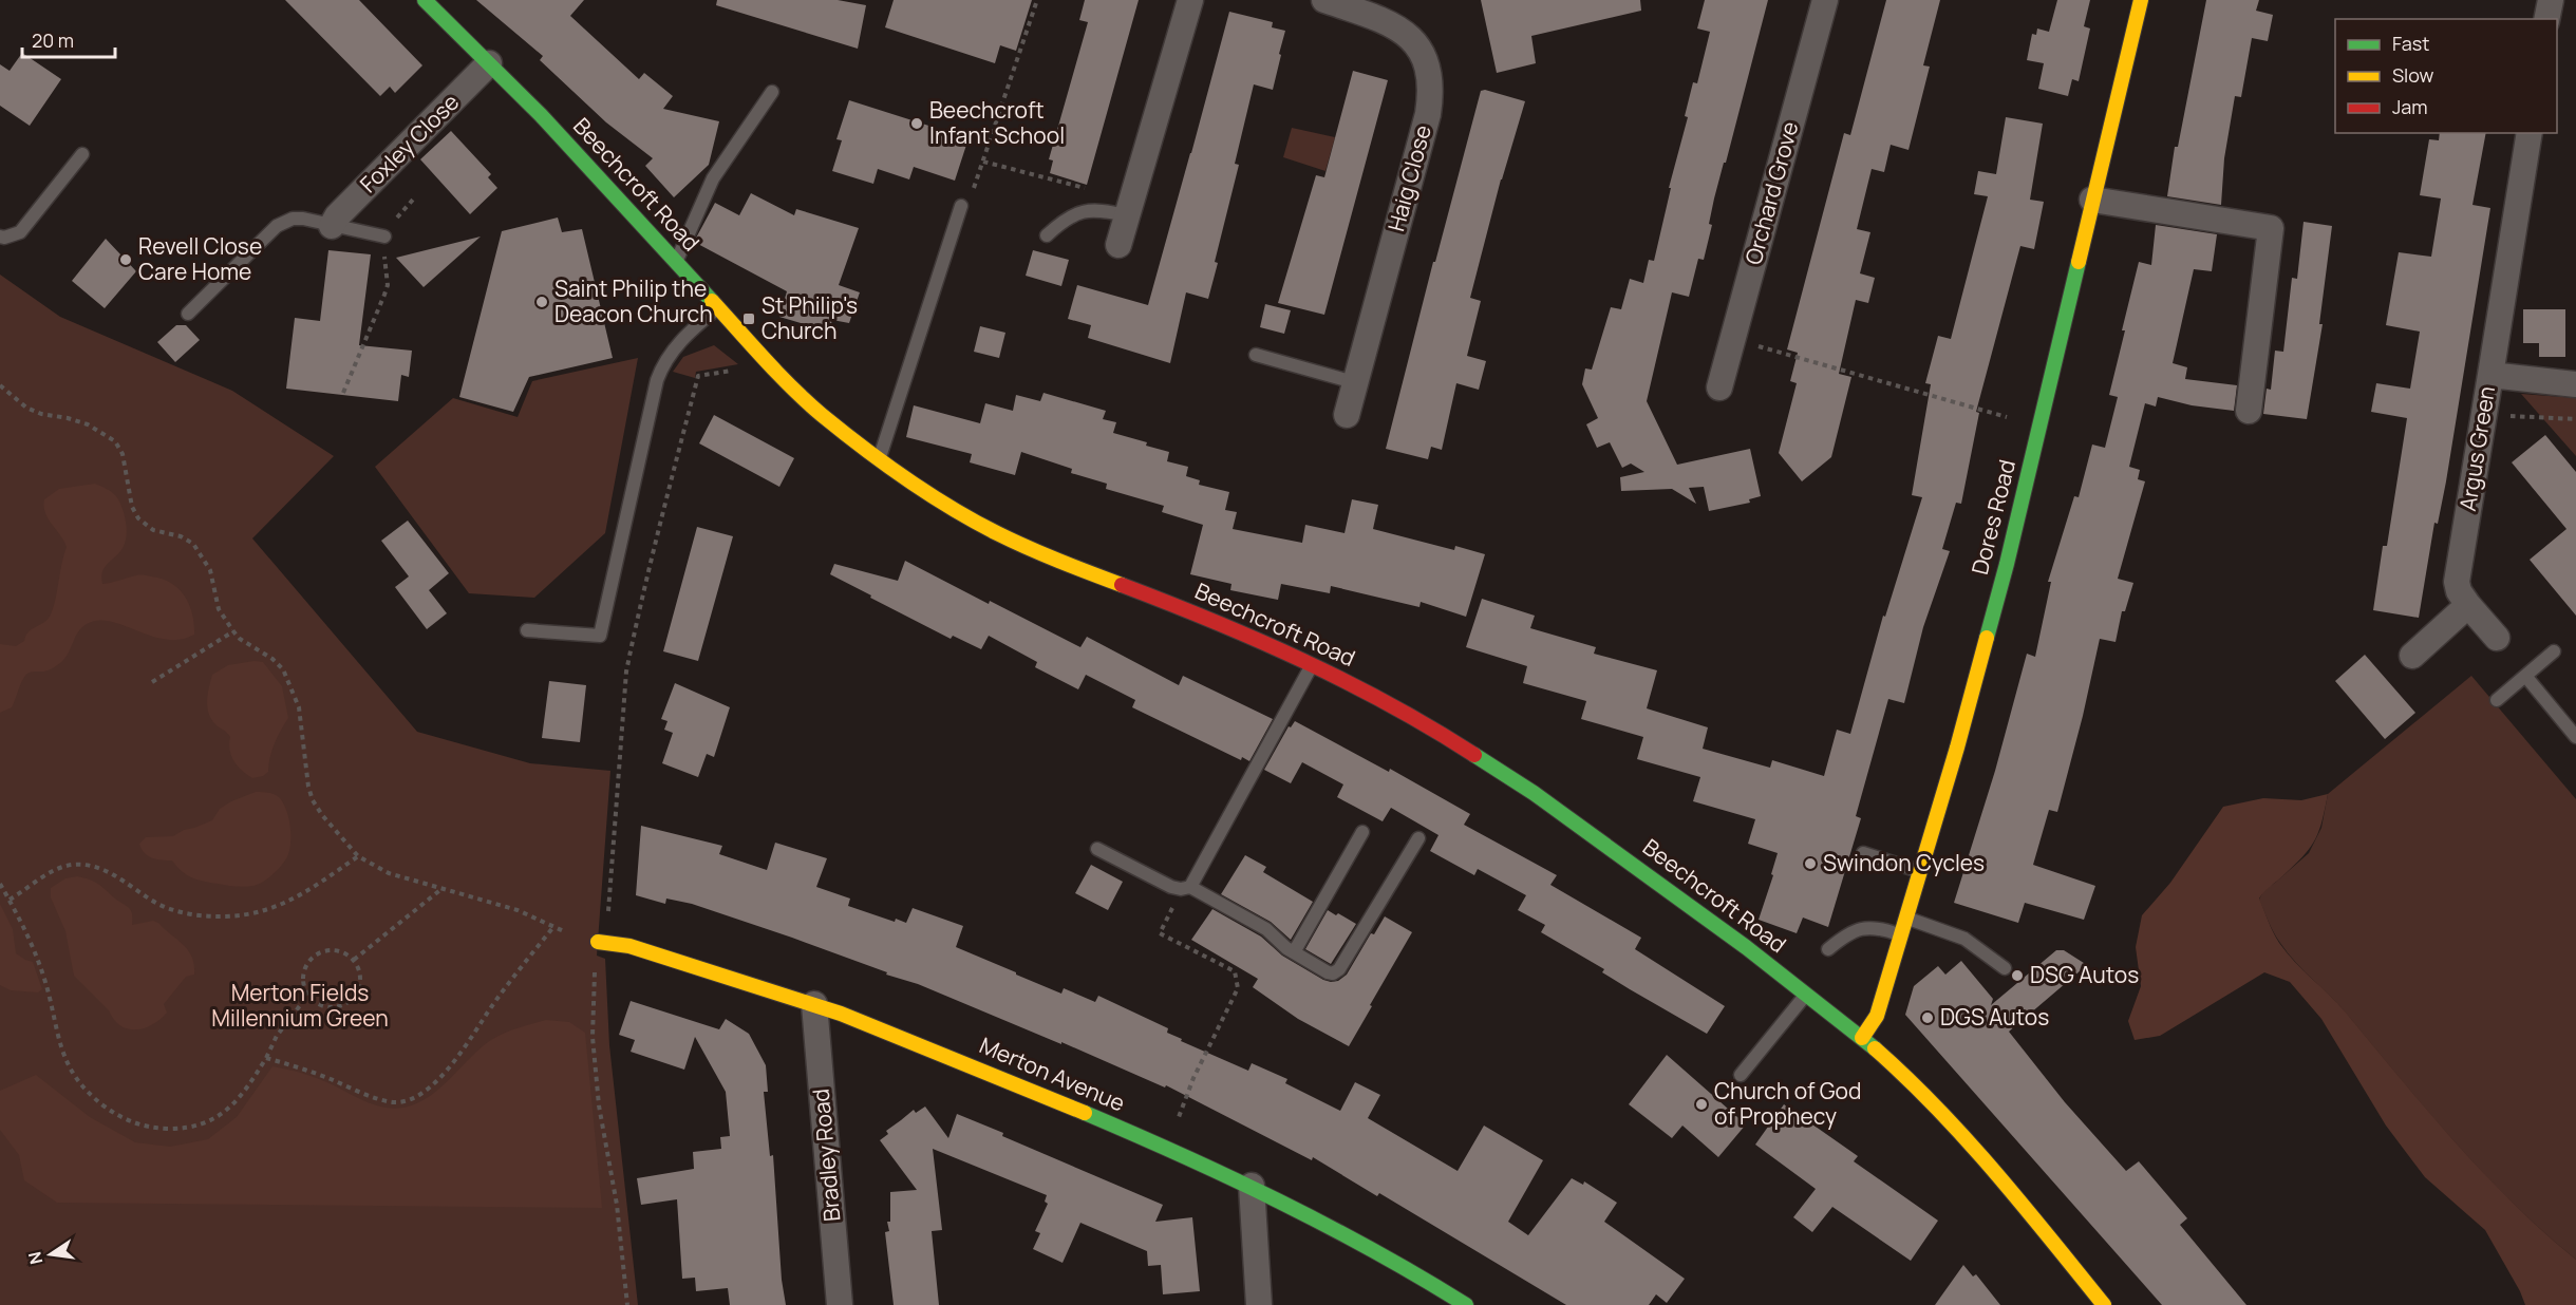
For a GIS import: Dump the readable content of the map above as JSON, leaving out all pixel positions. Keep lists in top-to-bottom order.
{
  "streets": {
    "main road": ["Beechcroft Road", "Dores Road", "Merton Avenue"],
    "street": [
      "Foxley Close",
      "Haig Close",
      "Orchard Grove",
      "Argus Green",
      "Bradley Road"
    ]
  },
  "crossings": [
    ["Foxley Close", "Beechcroft Road"],
    ["Beechcroft Road", "Dores Road"],
    ["Merton Avenue", "Bradley Road"]
  ],
  "parks": ["Merton Fields Millennium Green"],
  "places": {
    "other": [
      "Beechcroft Infant School",
      "Revell Close Care Home",
      "Saint Philip the Deacon Church",
      "Swindon Cycles",
      "DSG Autos",
      "DGS Autos",
      "Church of God of Prophecy"
    ],
    "transit": ["St Philip's Church"]
  },
  "legend": ["Fast", "Slow", "Jam"],
  "scale_bar": "20 m",
  "north": "left"
}
